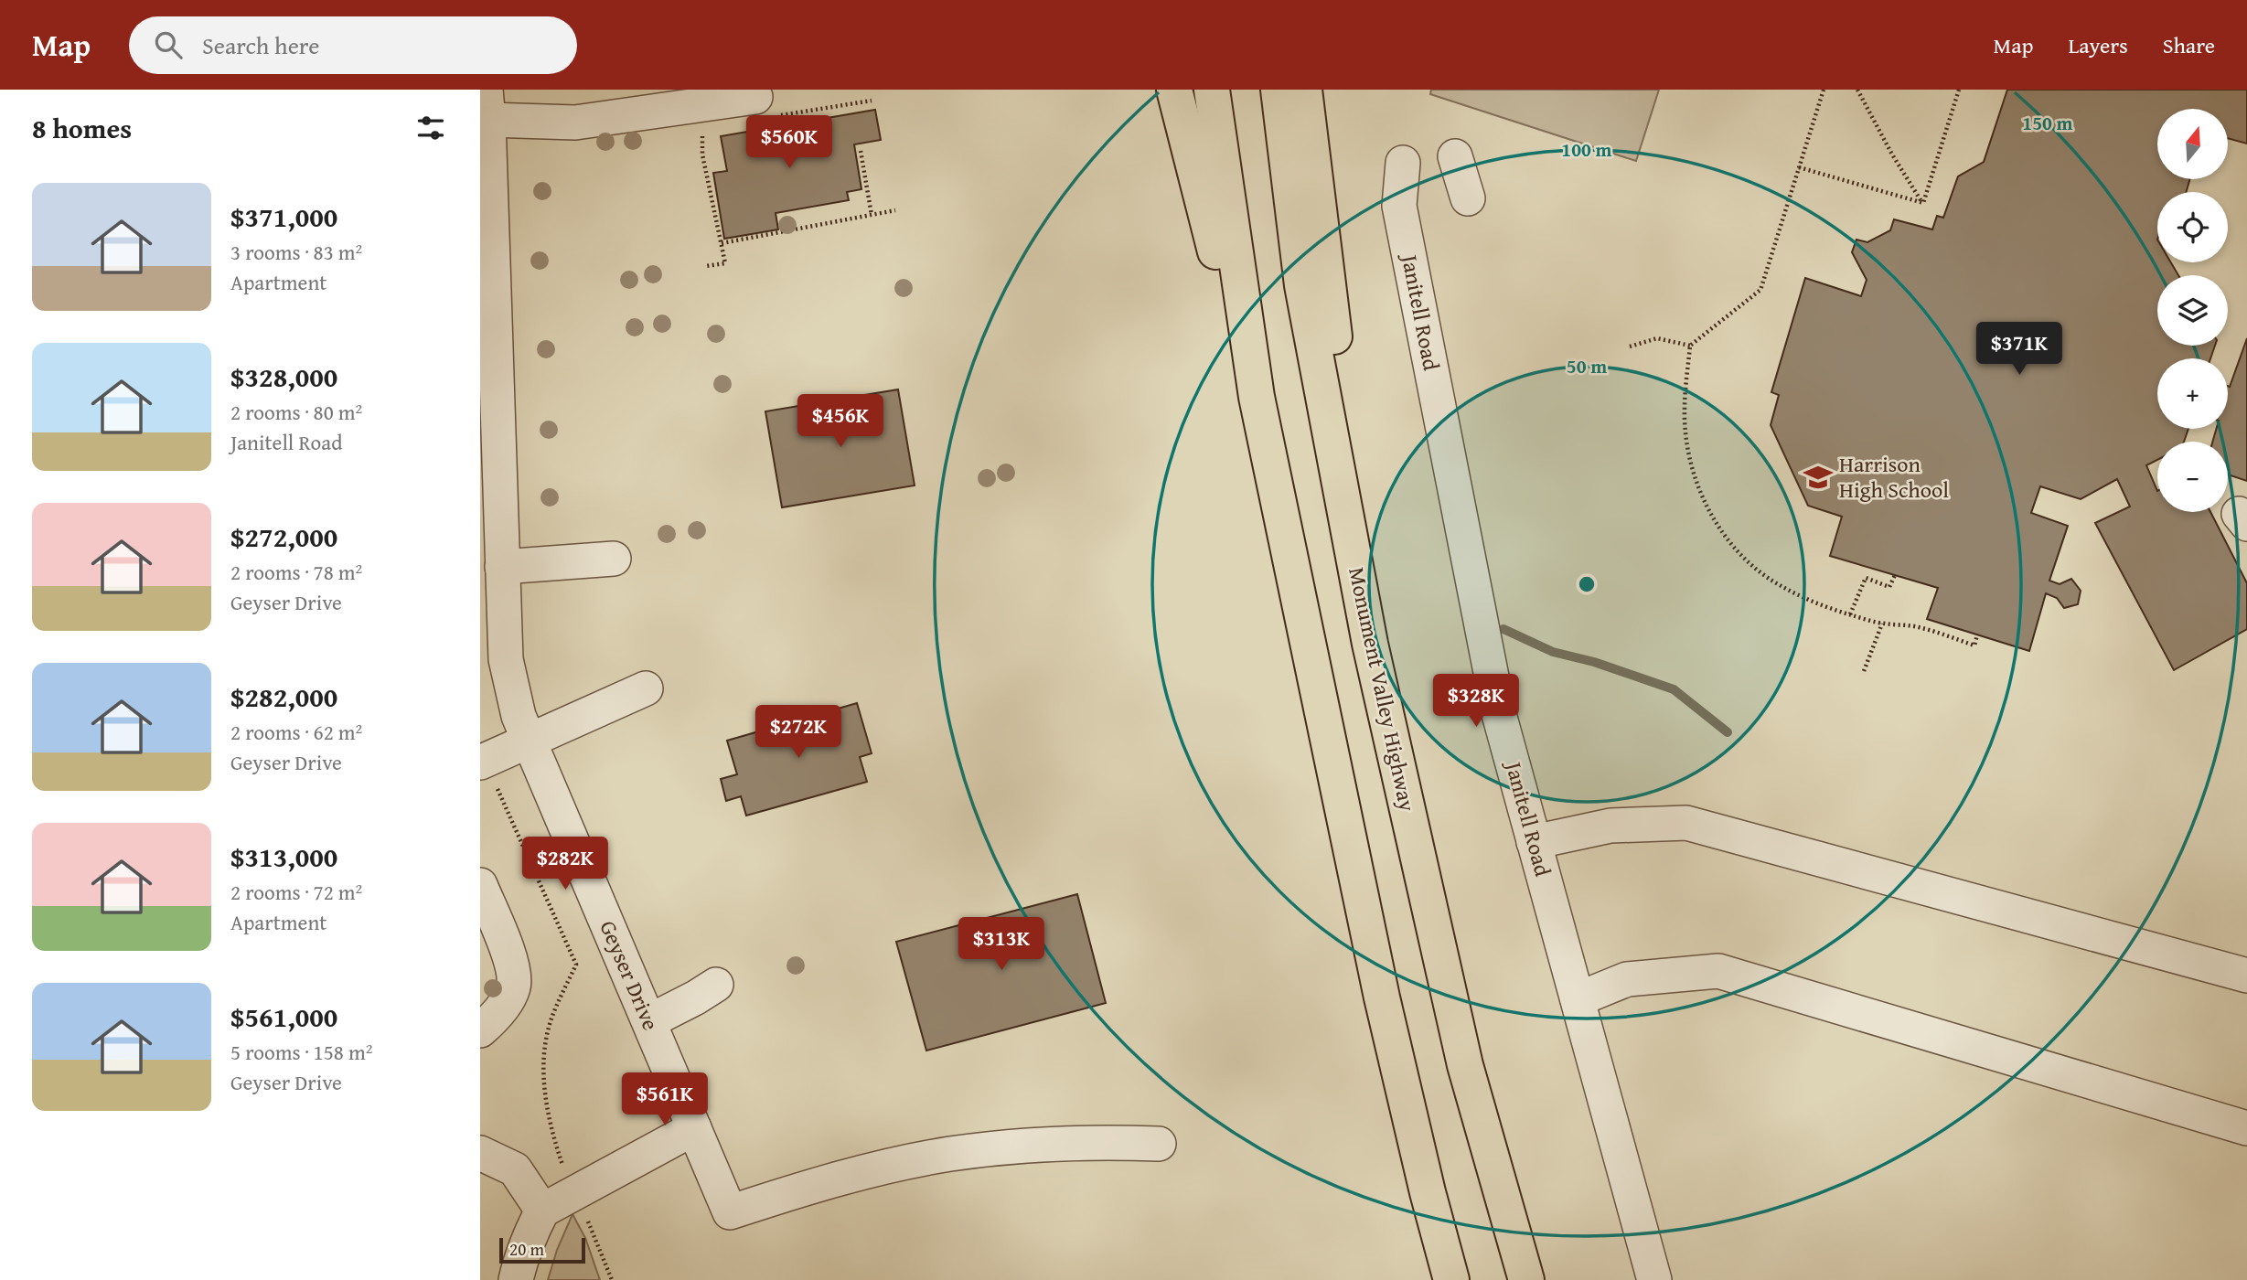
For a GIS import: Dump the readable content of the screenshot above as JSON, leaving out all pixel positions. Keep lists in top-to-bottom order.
{
  "streets": {
    "highway": ["Monument Valley Highway"],
    "street": ["Janitell Road", "Geyser Drive"]
  },
  "places": {
    "school or university": ["Harrison High School"]
  },
  "scale_bar": "20 m",
  "north": "top",
  "page": {
    "header": "Map",
    "search": "Search here",
    "nav": ["Map", "Layers", "Share"],
    "heading": "8 homes",
    "map_buttons": ["+", "−"],
    "price": [
      "$560K",
      "$371K",
      "$456K",
      "$328K",
      "$272K",
      "$282K",
      "$313K",
      "$561K"
    ],
    "list": [
      {
        "name": "$371,000",
        "note": "3 rooms · 83 m² · Apartment"
      },
      {
        "name": "$328,000",
        "note": "2 rooms · 80 m² · Janitell Road"
      },
      {
        "name": "$272,000",
        "note": "2 rooms · 78 m² · Geyser Drive"
      },
      {
        "name": "$282,000",
        "note": "2 rooms · 62 m² · Geyser Drive"
      },
      {
        "name": "$313,000",
        "note": "2 rooms · 72 m² · Apartment"
      },
      {
        "name": "$561,000",
        "note": "5 rooms · 158 m² · Geyser Drive"
      }
    ],
    "scale": "20 m"
  },
  "rings": ["150 m", "100 m", "50 m"]
}
